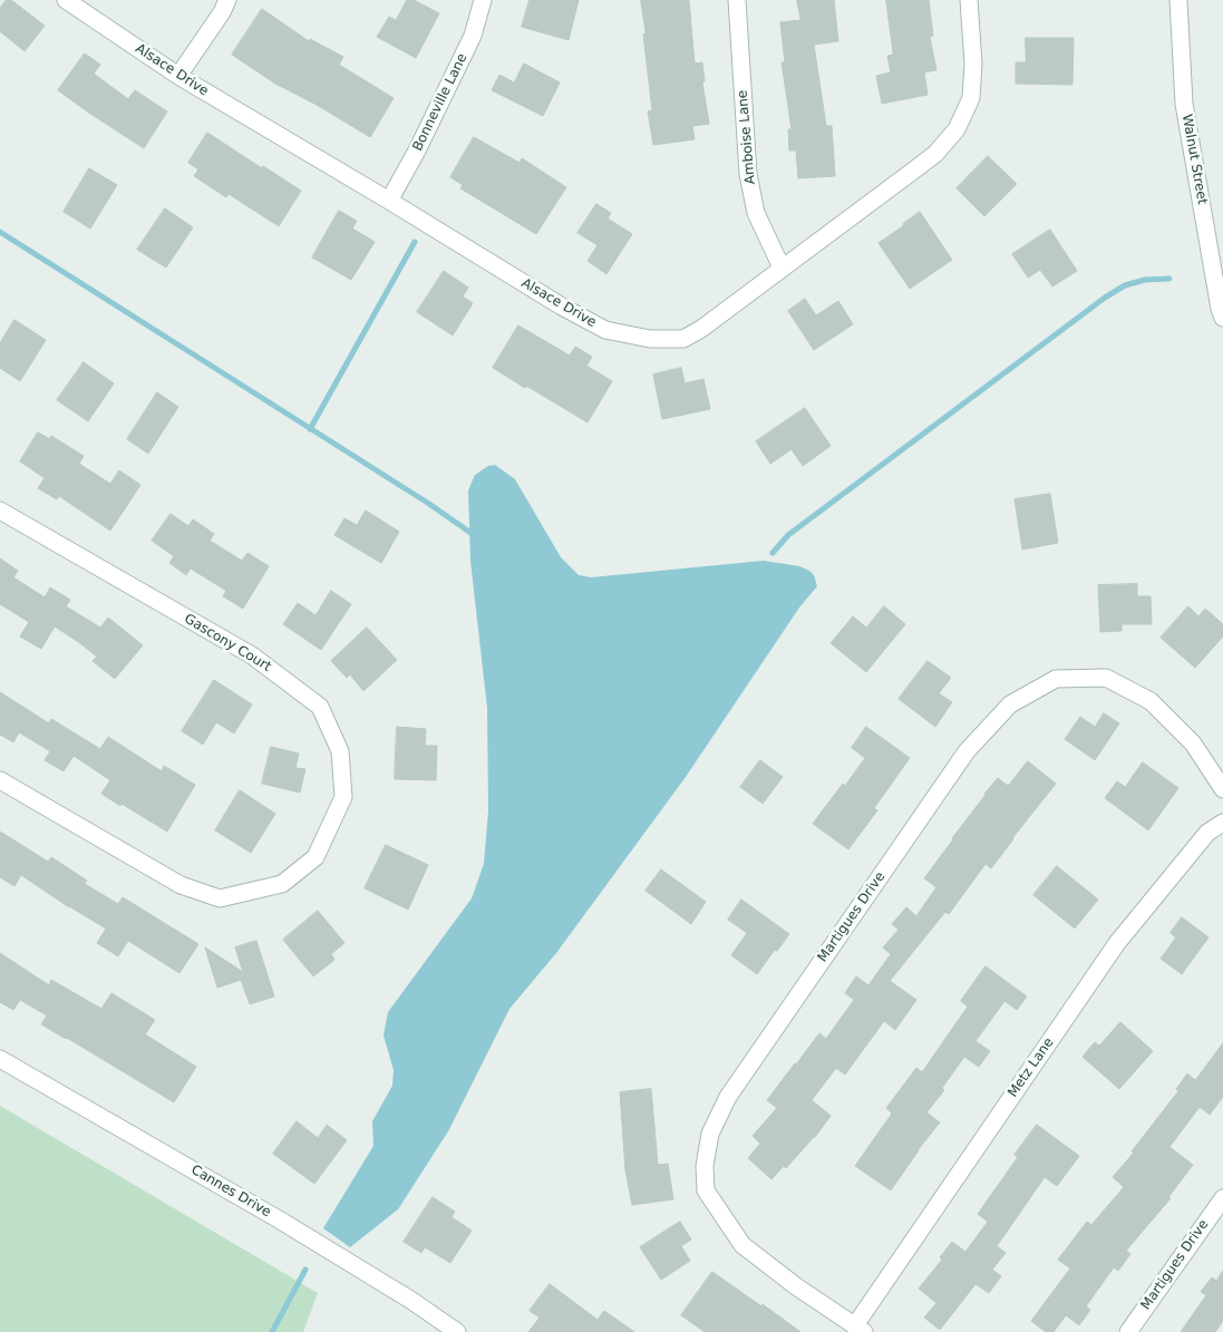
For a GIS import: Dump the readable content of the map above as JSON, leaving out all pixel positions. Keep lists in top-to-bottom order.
{
  "streets": {
    "street": [
      "Alsace Drive",
      "Bonneville Lane",
      "Amboise Lane",
      "Walnut Street",
      "Gascony Court",
      "Martigues Drive",
      "Metz Lane",
      "Cannes Drive"
    ]
  },
  "crossings": [
    ["Alsace Drive", "Bonneville Lane"],
    ["Alsace Drive", "Amboise Lane"],
    ["Martigues Drive", "Metz Lane"]
  ]
}
